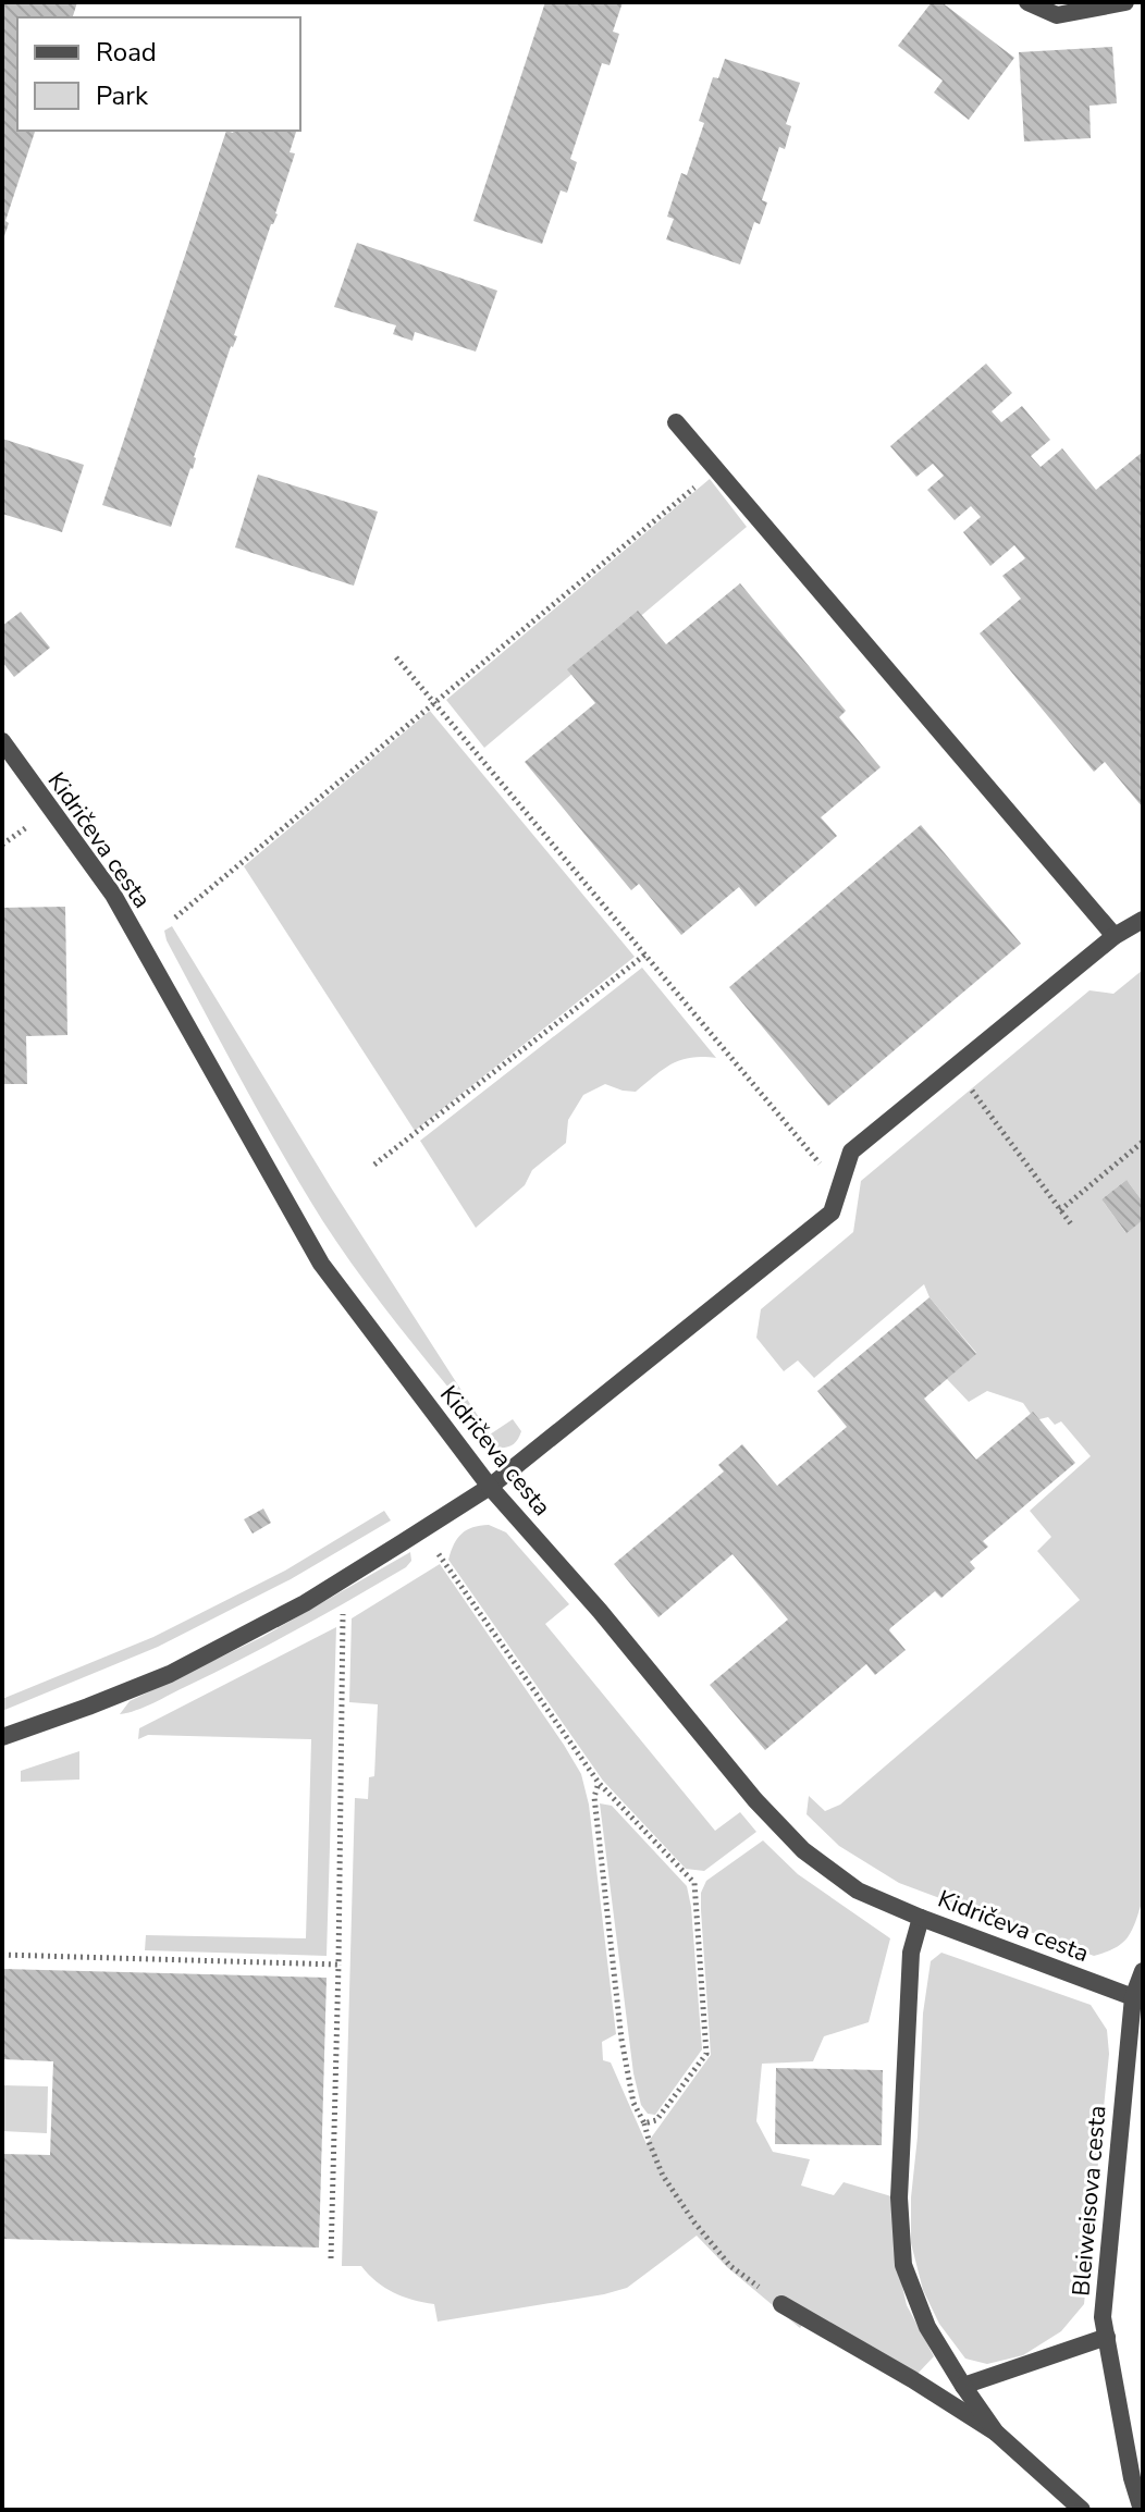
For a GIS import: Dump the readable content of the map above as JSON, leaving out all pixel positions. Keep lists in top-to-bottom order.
{
  "streets": {
    "street": ["Kidričeva cesta", "Bleiweisova cesta"]
  },
  "crossings": [
    ["Kidričeva cesta", "Bleiweisova cesta"]
  ],
  "legend": ["Road", "Park"]
}
